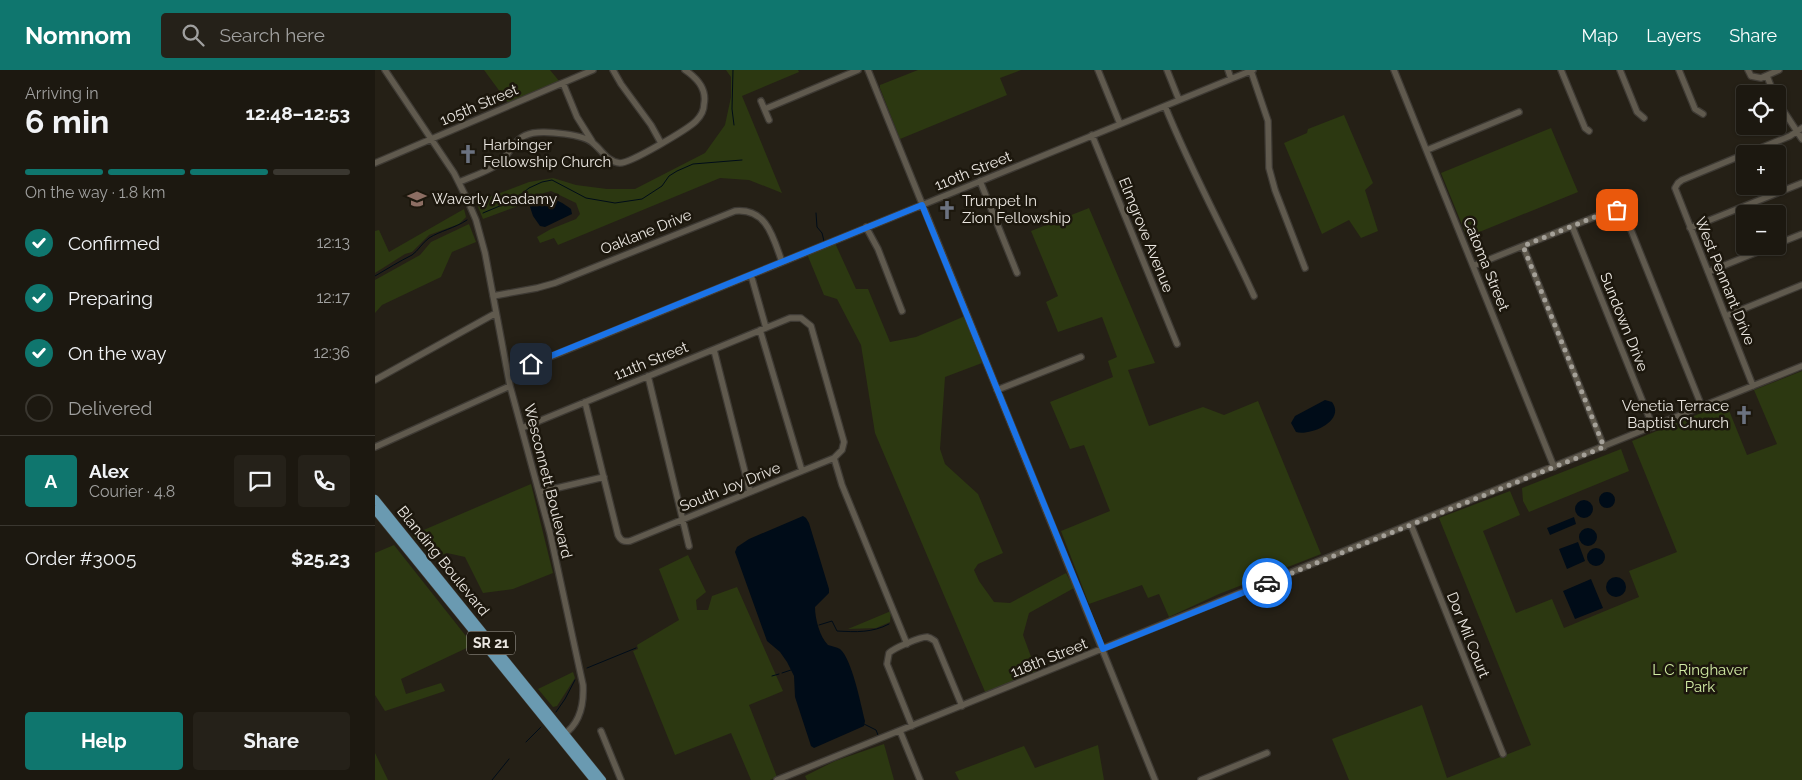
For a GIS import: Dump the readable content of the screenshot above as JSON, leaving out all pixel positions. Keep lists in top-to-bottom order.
{
  "streets": {
    "main road": ["Blanding Boulevard", "SR 21"],
    "street": [
      "105th Street",
      "110th Street",
      "Oaklane Drive",
      "Elmgrove Avenue",
      "Catoma Street",
      "West Pennant Drive",
      "Sundown Drive",
      "111th Street",
      "Wesconnett Boulevard",
      "South Joy Drive",
      "Dor Mil Court",
      "118th Street"
    ]
  },
  "crossings": [
    ["105th Street", "Wesconnett Boulevard"],
    ["110th Street", "Oaklane Drive"],
    ["110th Street", "Elmgrove Avenue"],
    ["110th Street", "Wesconnett Boulevard"],
    ["Oaklane Drive", "Wesconnett Boulevard"],
    ["Catoma Street", "118th Street"],
    ["West Pennant Drive", "118th Street"],
    ["Sundown Drive", "118th Street"],
    ["111th Street", "Wesconnett Boulevard"],
    ["111th Street", "South Joy Drive"],
    ["Wesconnett Boulevard", "Blanding Boulevard"],
    ["Dor Mil Court", "118th Street"]
  ],
  "parks": ["L C Ringhaver Park"],
  "places": {
    "church": ["Harbinger Fellowship Church", "Trumpet In Zion Fellowship", "Venetia Terrace Baptist Church"],
    "school or university": ["Waverly Acadamy"]
  },
  "page": {
    "header": "Nomnom",
    "search": "Search here",
    "nav": ["Map", "Layers", "Share"],
    "heading": ["6 min", "Arriving in", "12:48–12:53"],
    "panel": [
      "Alex",
      "Courier · 4.8",
      "Order #3005",
      "$25.23"
    ],
    "map_buttons": ["+", "−"],
    "bar": "On the way · 1.8 km",
    "list": [
      ["Confirmed", "12:13"],
      ["Preparing", "12:17"],
      ["On the way", "12:36"],
      "Delivered"
    ],
    "round": "A",
    "buttons": ["Help", "Share"]
  }
}
